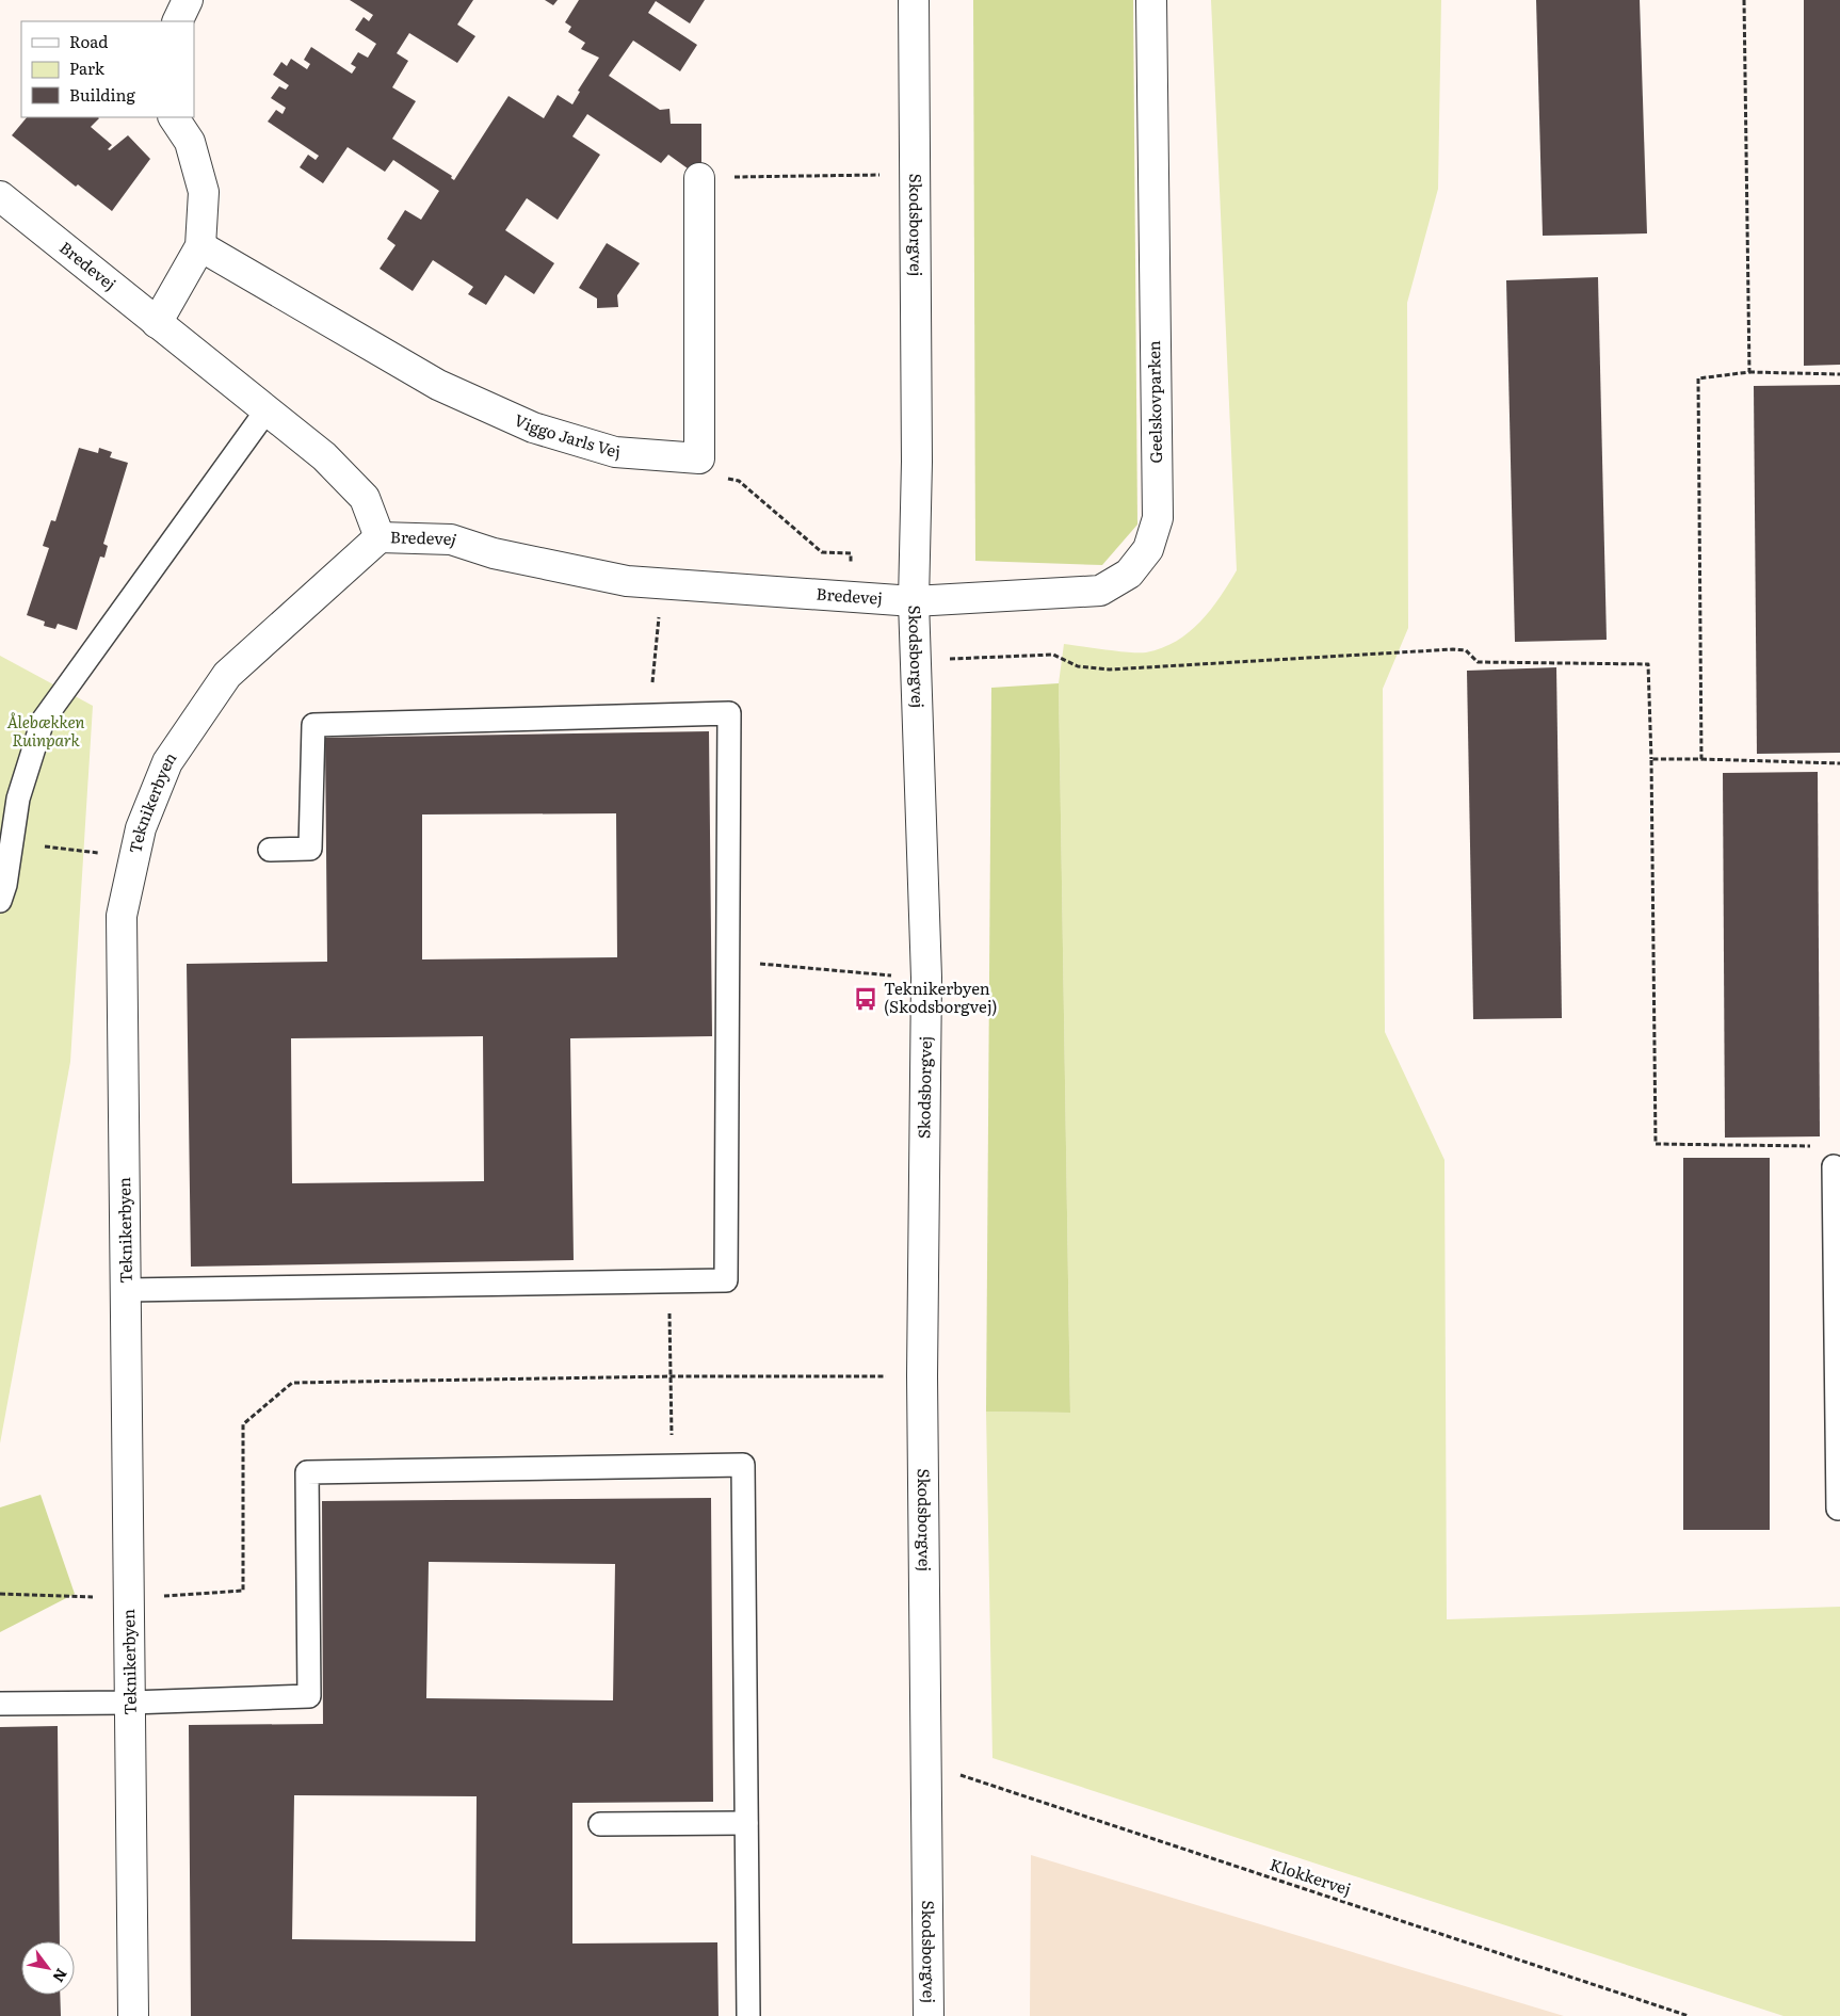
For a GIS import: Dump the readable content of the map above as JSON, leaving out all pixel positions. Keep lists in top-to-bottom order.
{
  "streets": {
    "street": [
      "Skodsborgvej",
      "Bredevej",
      "Geelskovparken",
      "Viggo Jarls Vej",
      "Teknikerbyen"
    ],
    "path": ["Klokkervej"]
  },
  "crossings": [
    ["Skodsborgvej", "Bredevej"],
    ["Skodsborgvej", "Geelskovparken"],
    ["Skodsborgvej", "Klokkervej"],
    ["Bredevej", "Geelskovparken"],
    ["Bredevej", "Teknikerbyen"]
  ],
  "parks": ["Ålebækken Ruinpark"],
  "places": {
    "bus stop": ["Teknikerbyen (Skodsborgvej)"]
  },
  "legend": ["Road", "Park", "Building"],
  "north": "bottom right"
}
